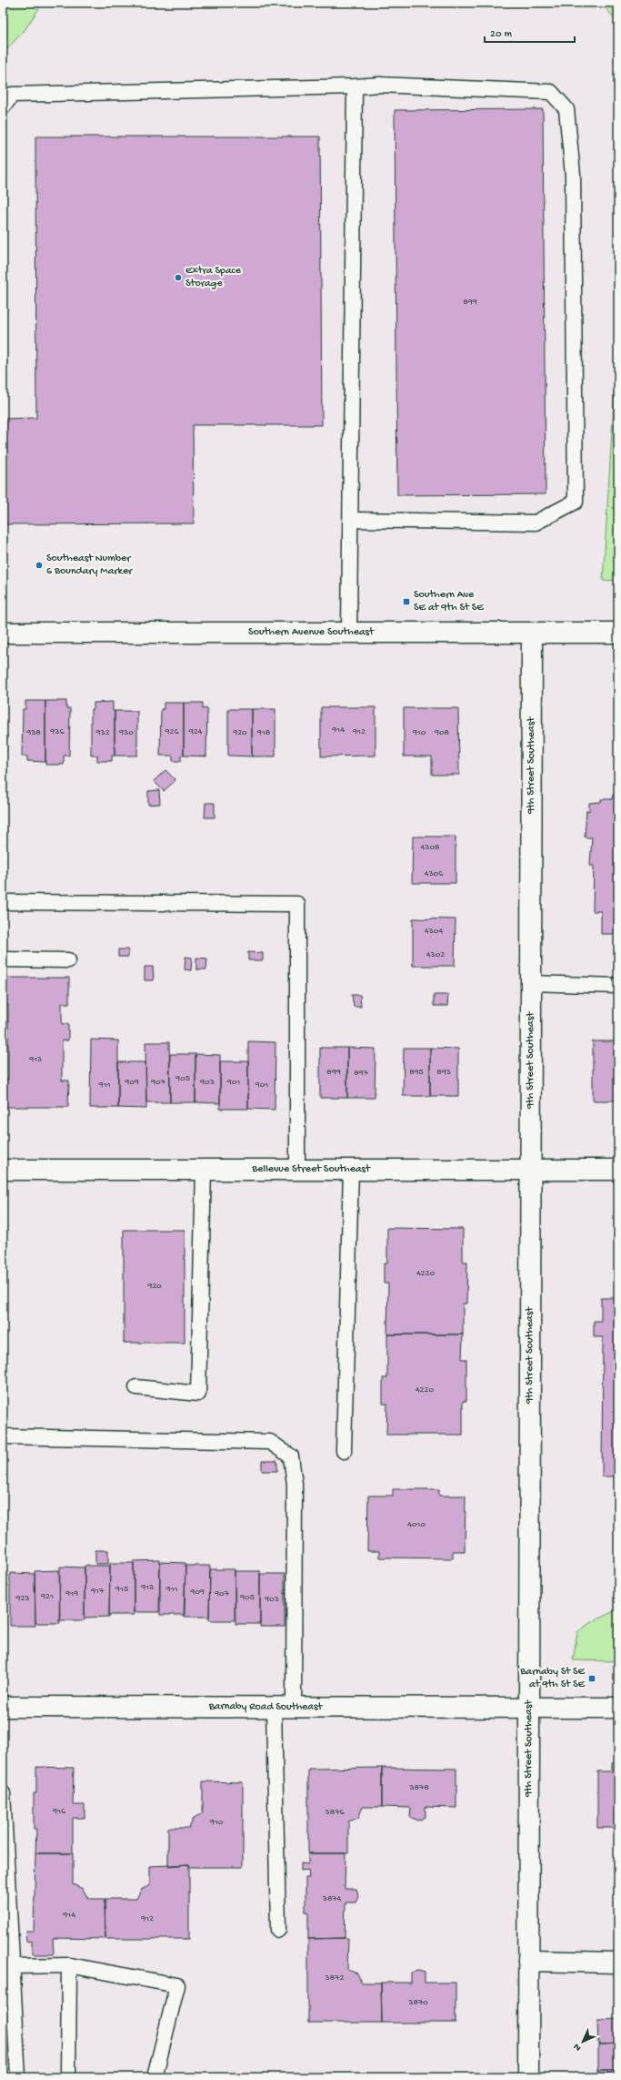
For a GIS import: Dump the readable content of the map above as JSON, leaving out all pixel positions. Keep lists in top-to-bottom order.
{
  "streets": {
    "street": [
      "Southern Avenue Southeast",
      "9th Street Southeast",
      "Bellevue Street Southeast",
      "Barnaby Road Southeast"
    ]
  },
  "crossings": [
    ["Southern Avenue Southeast", "9th Street Southeast"],
    ["9th Street Southeast", "Bellevue Street Southeast"],
    ["9th Street Southeast", "Barnaby Road Southeast"]
  ],
  "places": {
    "other": ["Extra Space Storage", "Southeast Number 6 Boundary Marker"],
    "transit": ["Southern Ave SE at 9th St SE", "Barnaby St SE at 9th St SE"]
  },
  "house_numbers": [
    "899",
    "914",
    "936",
    "926",
    "924",
    "912",
    "938",
    "932",
    "930",
    "920",
    "918",
    "910",
    "908",
    "4308",
    "4306",
    "4304",
    "4302",
    "913",
    "899",
    "895",
    "893",
    "897",
    "905",
    "909",
    "907",
    "903",
    "901",
    "911",
    "901",
    "4220",
    "920",
    "4220",
    "4010",
    "913",
    "915",
    "911",
    "917",
    "909",
    "919",
    "907",
    "921",
    "905",
    "923",
    "903",
    "3878",
    "916",
    "3876",
    "910",
    "3874",
    "914",
    "912",
    "3872",
    "3870"
  ],
  "scale_bar": "20 m",
  "north": "bottom left"
}
